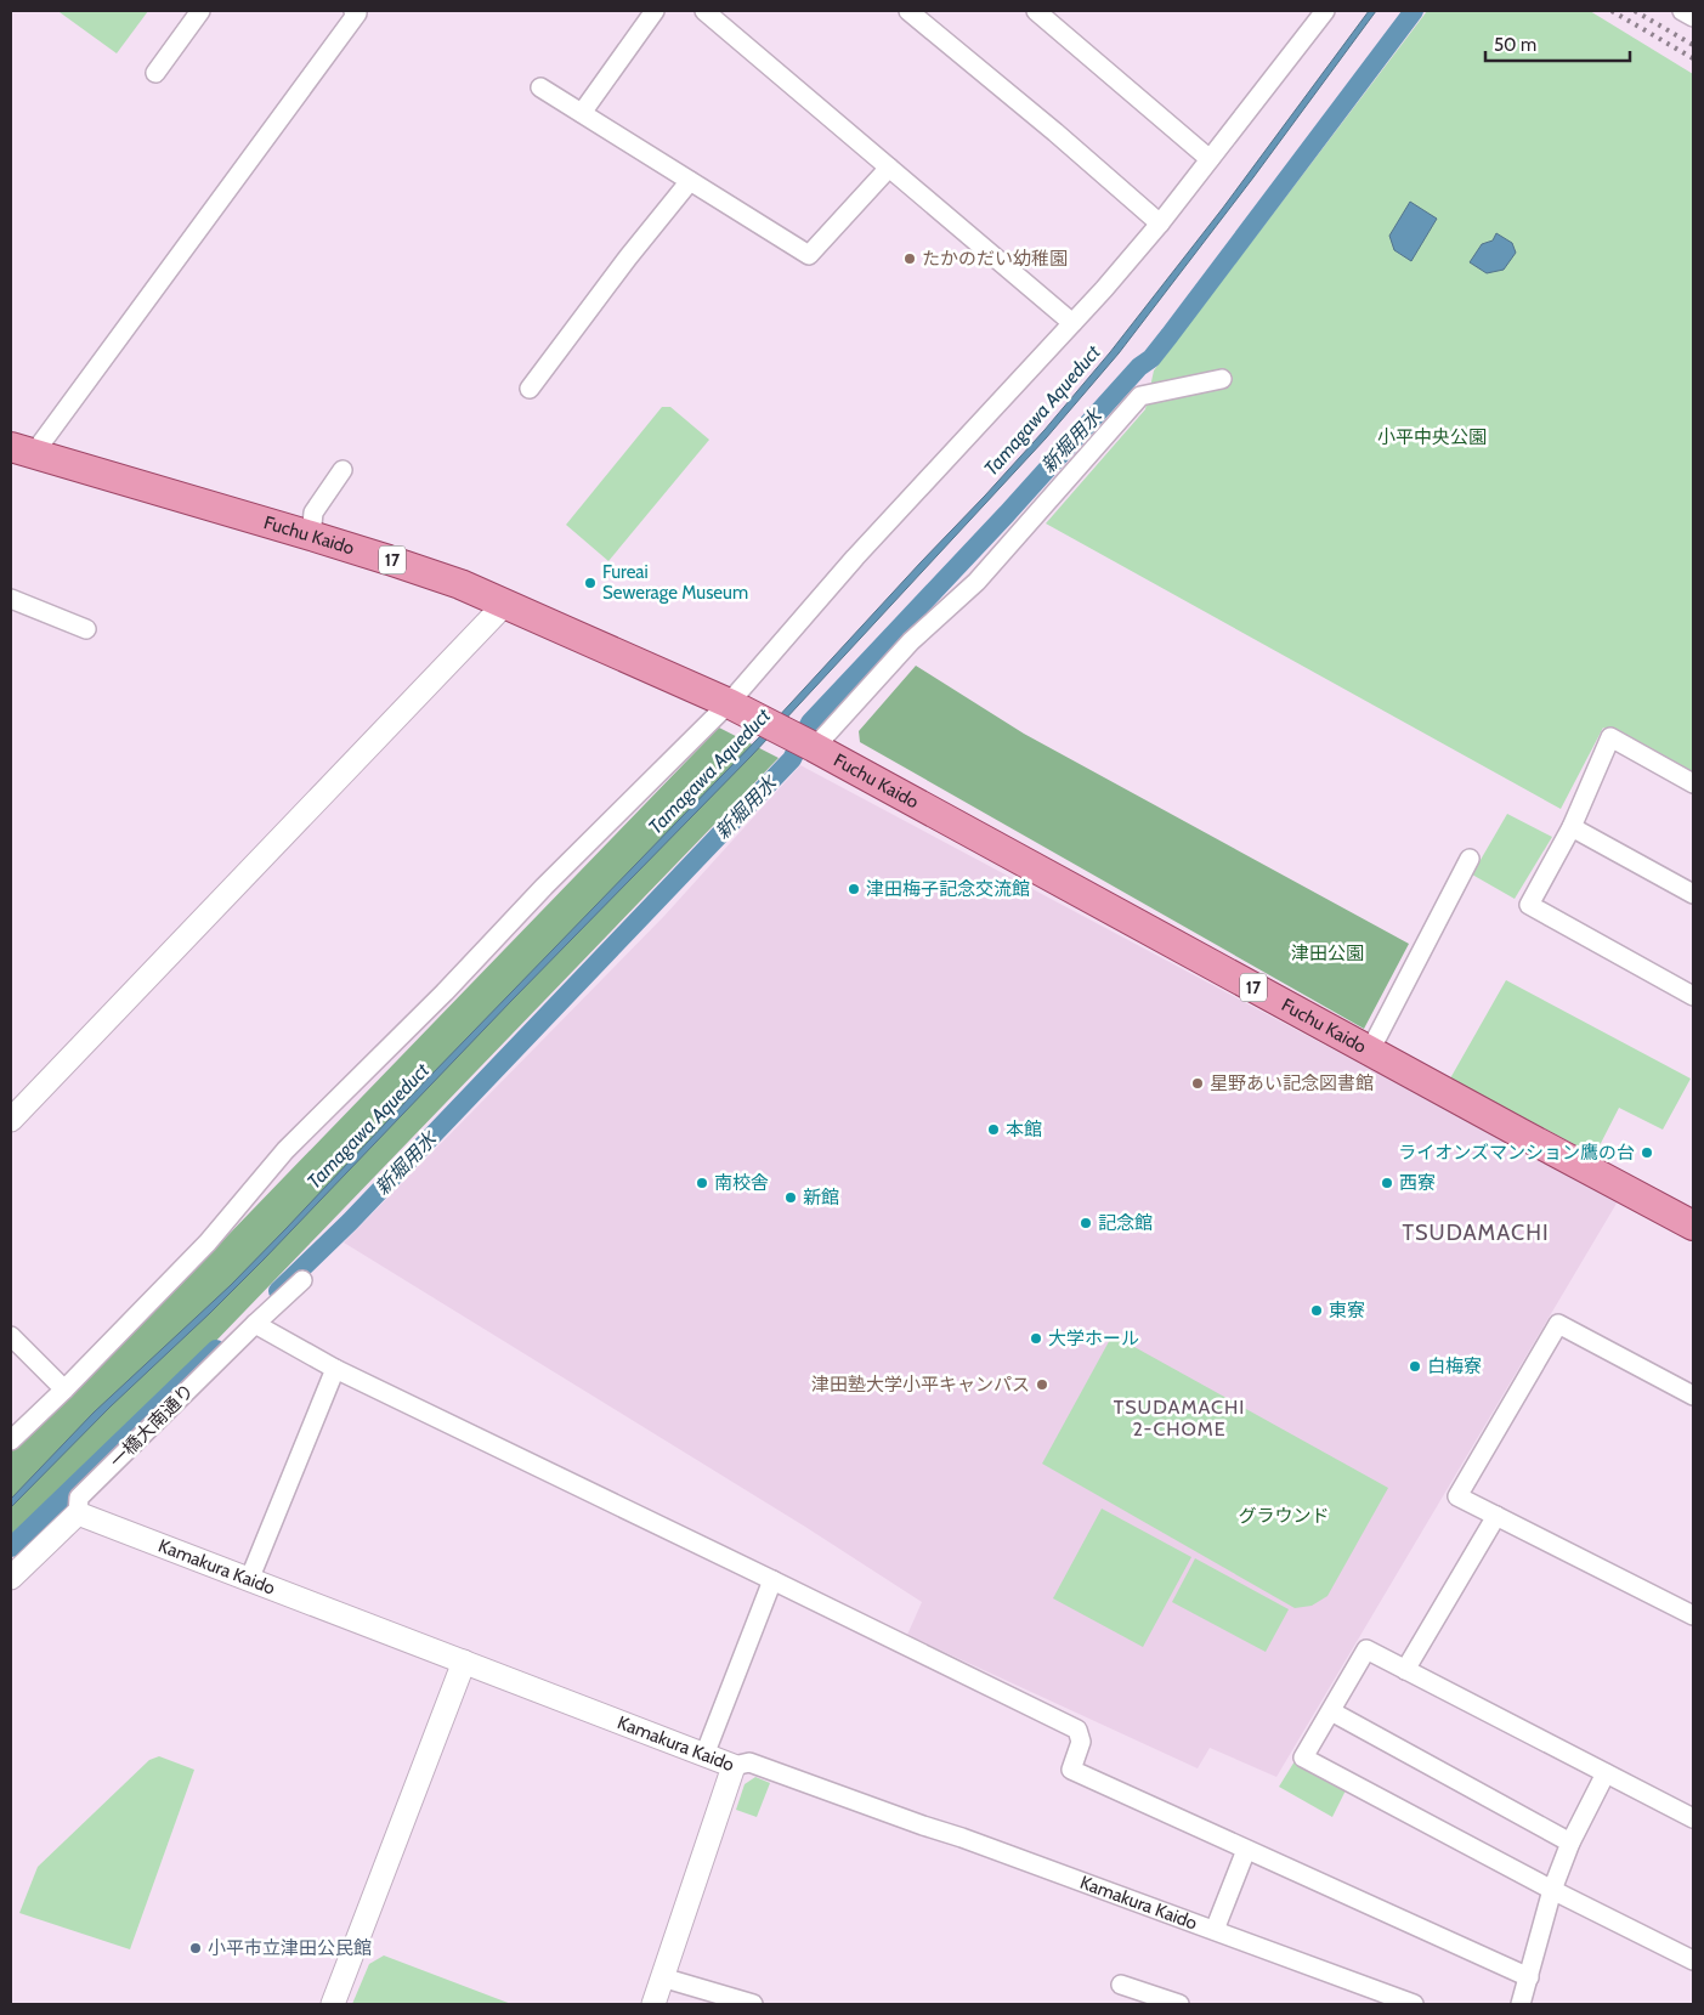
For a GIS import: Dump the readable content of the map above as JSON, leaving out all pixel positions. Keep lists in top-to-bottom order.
{
  "streets": {
    "main road": ["Fuchu Kaido", "17"],
    "street": ["一橋大南通り", "Kamakura Kaido"]
  },
  "crossings": [
    ["一橋大南通り", "Kamakura Kaido"]
  ],
  "districts": ["TSUDAMACHI", "TSUDAMACHI 2-CHOME"],
  "water": ["Tamagawa Aqueduct", "新堀用水"],
  "parks": ["小平中央公園", "津田公園", "グラウンド"],
  "places": [
    "たかのだい幼稚園",
    "Fureai Sewerage Museum",
    "津田梅子記念交流館",
    "星野あい記念図書館",
    "本館",
    "ライオンズマンション鷹の台",
    "南校舎",
    "西寮",
    "新館",
    "記念館",
    "東寮",
    "大学ホール",
    "白梅寮",
    "津田塾大学小平キャンパス",
    "小平市立津田公民館"
  ],
  "scale_bar": "50 m"
}
